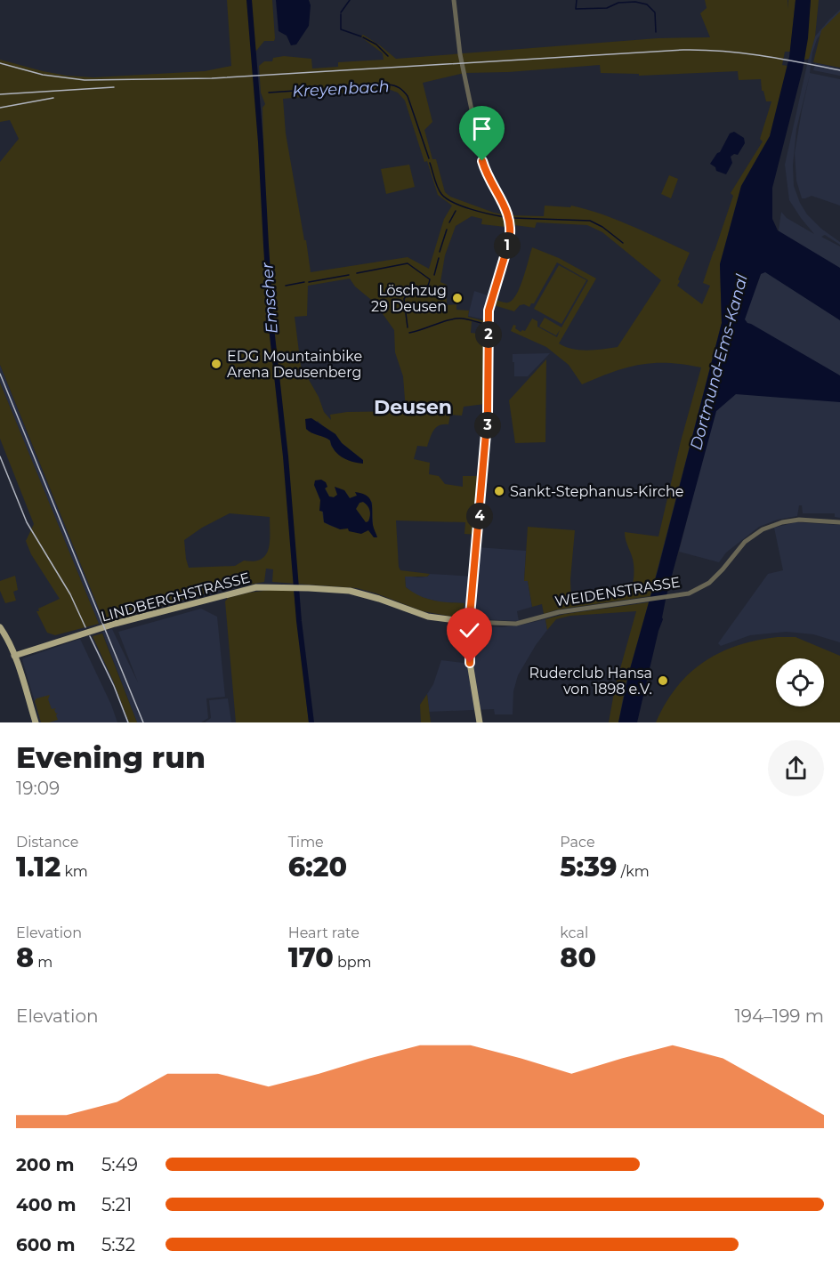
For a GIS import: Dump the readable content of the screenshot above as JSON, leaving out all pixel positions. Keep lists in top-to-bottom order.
{
  "streets": {
    "main road": ["LINDBERGHSTRASSE"],
    "street": ["WEIDENSTRASSE"]
  },
  "crossings": [
    ["WEIDENSTRASSE", "LINDBERGHSTRASSE"]
  ],
  "districts": ["Deusen"],
  "water": ["Kreyenbach", "Emscher", "Dortmund-Ems-Kanal"],
  "places": [
    "Löschzug 29 Deusen",
    "EDG Mountainbike Arena Deusenberg",
    "Sankt-Stephanus-Kirche",
    "Ruderclub Hansa von 1898 e.V."
  ],
  "page": {
    "pins": [
      "1",
      "2",
      "3",
      "4"
    ],
    "heading": ["Evening run", "19:09"],
    "stats": [
      ["Distance", "1.12 km"],
      ["Time", "6:20"],
      ["Pace", "5:39 /km"],
      ["Elevation", "8 m"],
      ["Heart rate", "170 bpm"],
      ["kcal", "80"]
    ],
    "chart": ["Elevation", "194–199 m"],
    "list": [
      {
        "name": "200 m",
        "note": "5:49"
      },
      {
        "name": "400 m",
        "note": "5:21"
      },
      {
        "name": "600 m",
        "note": "5:32"
      }
    ]
  }
}
